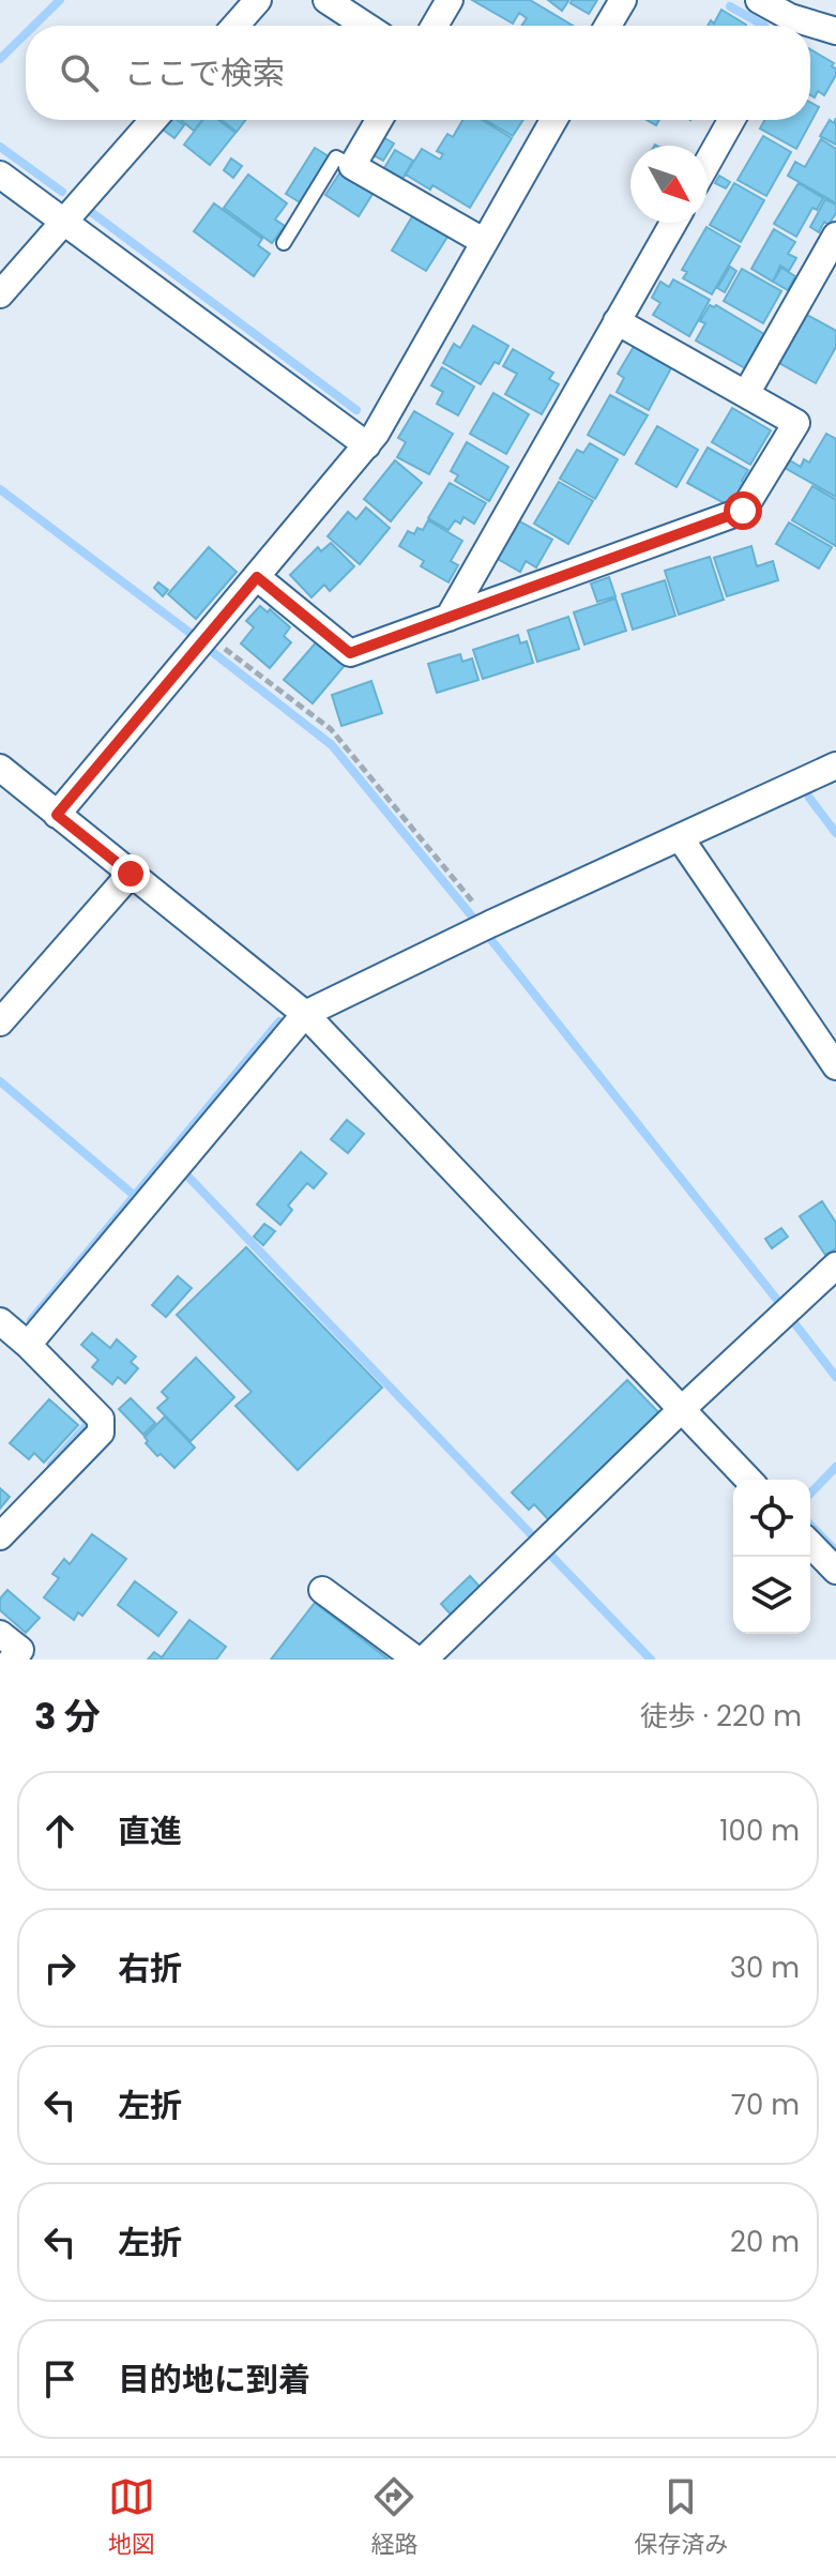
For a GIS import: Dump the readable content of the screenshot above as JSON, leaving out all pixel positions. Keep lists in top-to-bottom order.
{
  "north": "bottom right",
  "page": {
    "search": "ここで検索",
    "heading": ["3 分", "徒歩 · 220 m"],
    "list": [
      ["直進", "100 m"],
      ["右折", "30 m"],
      ["左折", "70 m"],
      ["左折", "20 m"],
      "目的地に到着"
    ],
    "nav": ["地図", "経路", "保存済み"]
  }
}
